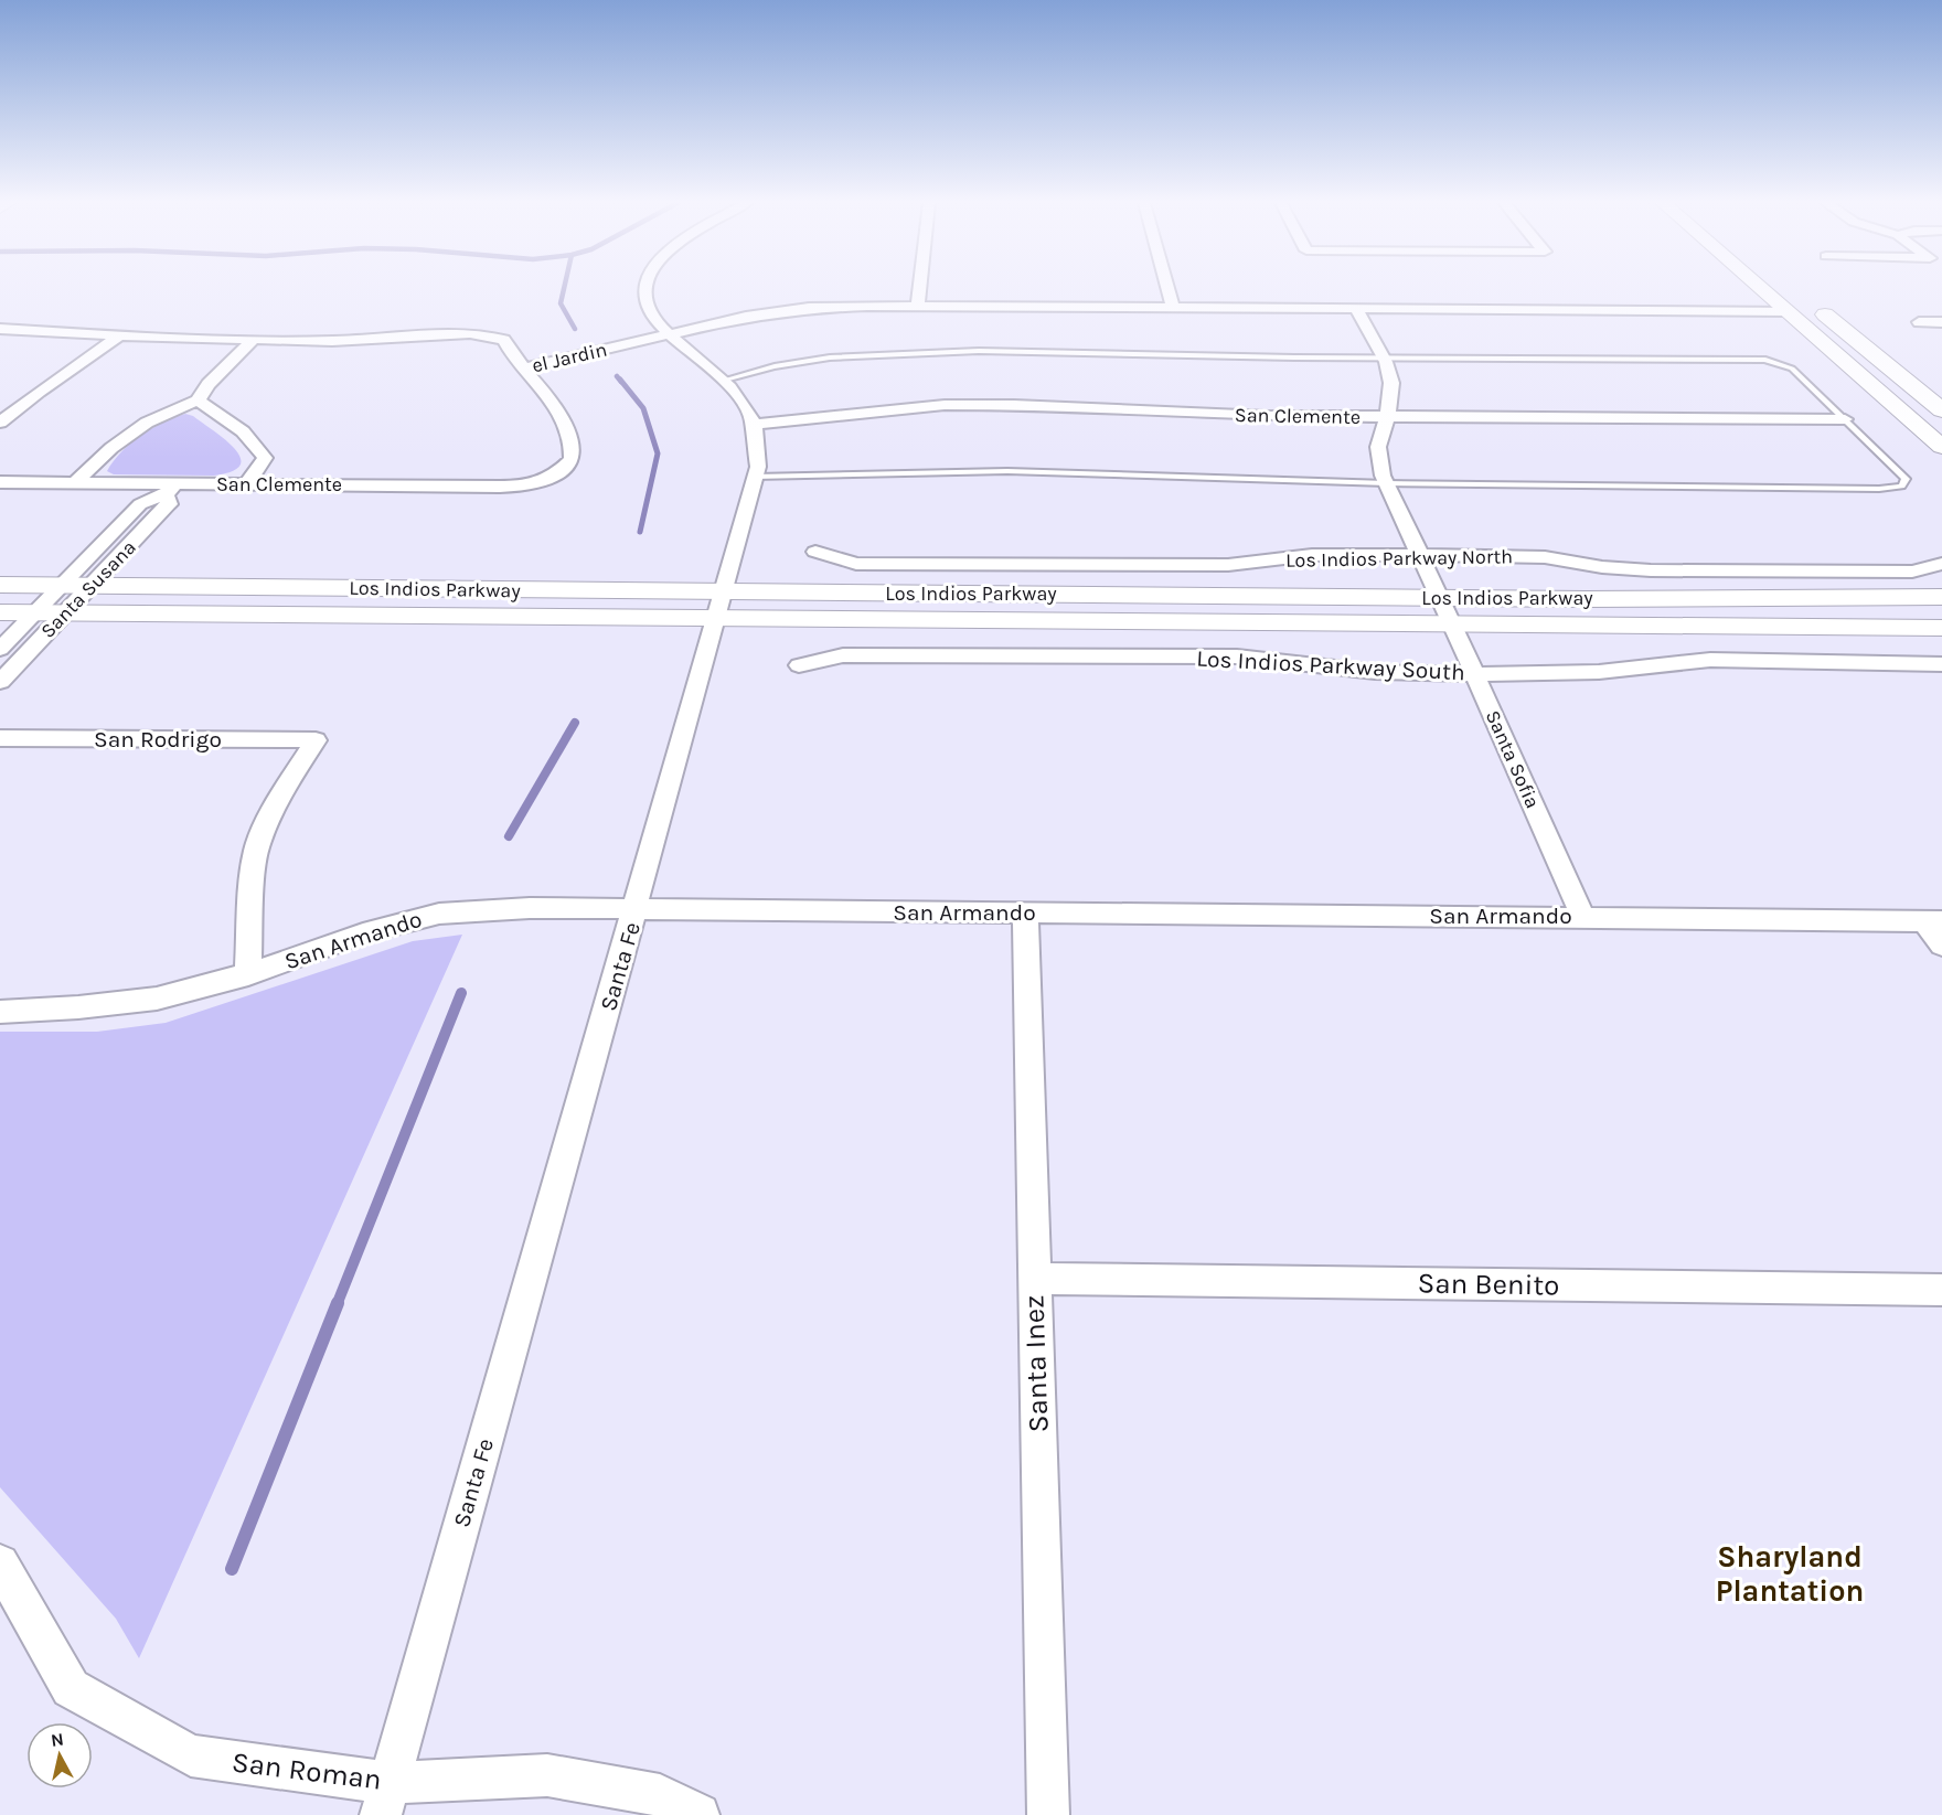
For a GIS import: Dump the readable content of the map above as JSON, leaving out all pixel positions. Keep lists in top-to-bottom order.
{
  "streets": {
    "street": [
      "el Jardin",
      "San Clemente",
      "Los Indios Parkway North",
      "Santa Susana",
      "Los Indios Parkway",
      "Los Indios Parkway South",
      "San Rodrigo",
      "Santa Sofia",
      "San Armando",
      "Santa Fe",
      "San Benito",
      "Santa Inez",
      "San Roman"
    ]
  },
  "crossings": [
    ["el Jardin", "San Clemente"],
    ["el Jardin", "Santa Sofia"],
    ["el Jardin", "Santa Fe"],
    ["San Clemente", "Santa Susana"],
    ["San Clemente", "Santa Sofia"],
    ["San Clemente", "Santa Fe"],
    ["Los Indios Parkway North", "Santa Sofia"],
    ["Santa Susana", "Los Indios Parkway"],
    ["Los Indios Parkway", "Santa Sofia"],
    ["Los Indios Parkway", "Santa Fe"],
    ["Los Indios Parkway South", "Santa Sofia"],
    ["San Rodrigo", "San Armando"],
    ["Santa Sofia", "San Armando"],
    ["San Armando", "Santa Fe"],
    ["San Armando", "Santa Inez"],
    ["Santa Fe", "San Roman"],
    ["San Benito", "Santa Inez"]
  ],
  "districts": ["Sharyland Plantation"],
  "north": "top"
}
